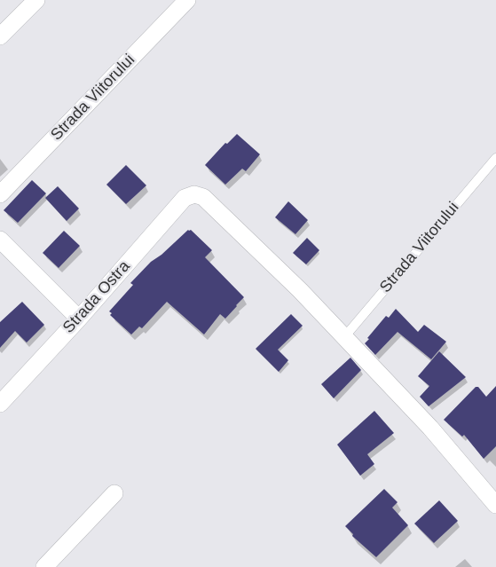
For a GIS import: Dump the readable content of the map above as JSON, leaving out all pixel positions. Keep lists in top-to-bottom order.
{
  "streets": {
    "street": ["Strada Viitorului", "Strada Ostra"]
  },
  "crossings": [
    ["Strada Viitorului", "Strada Ostra"]
  ]
}
